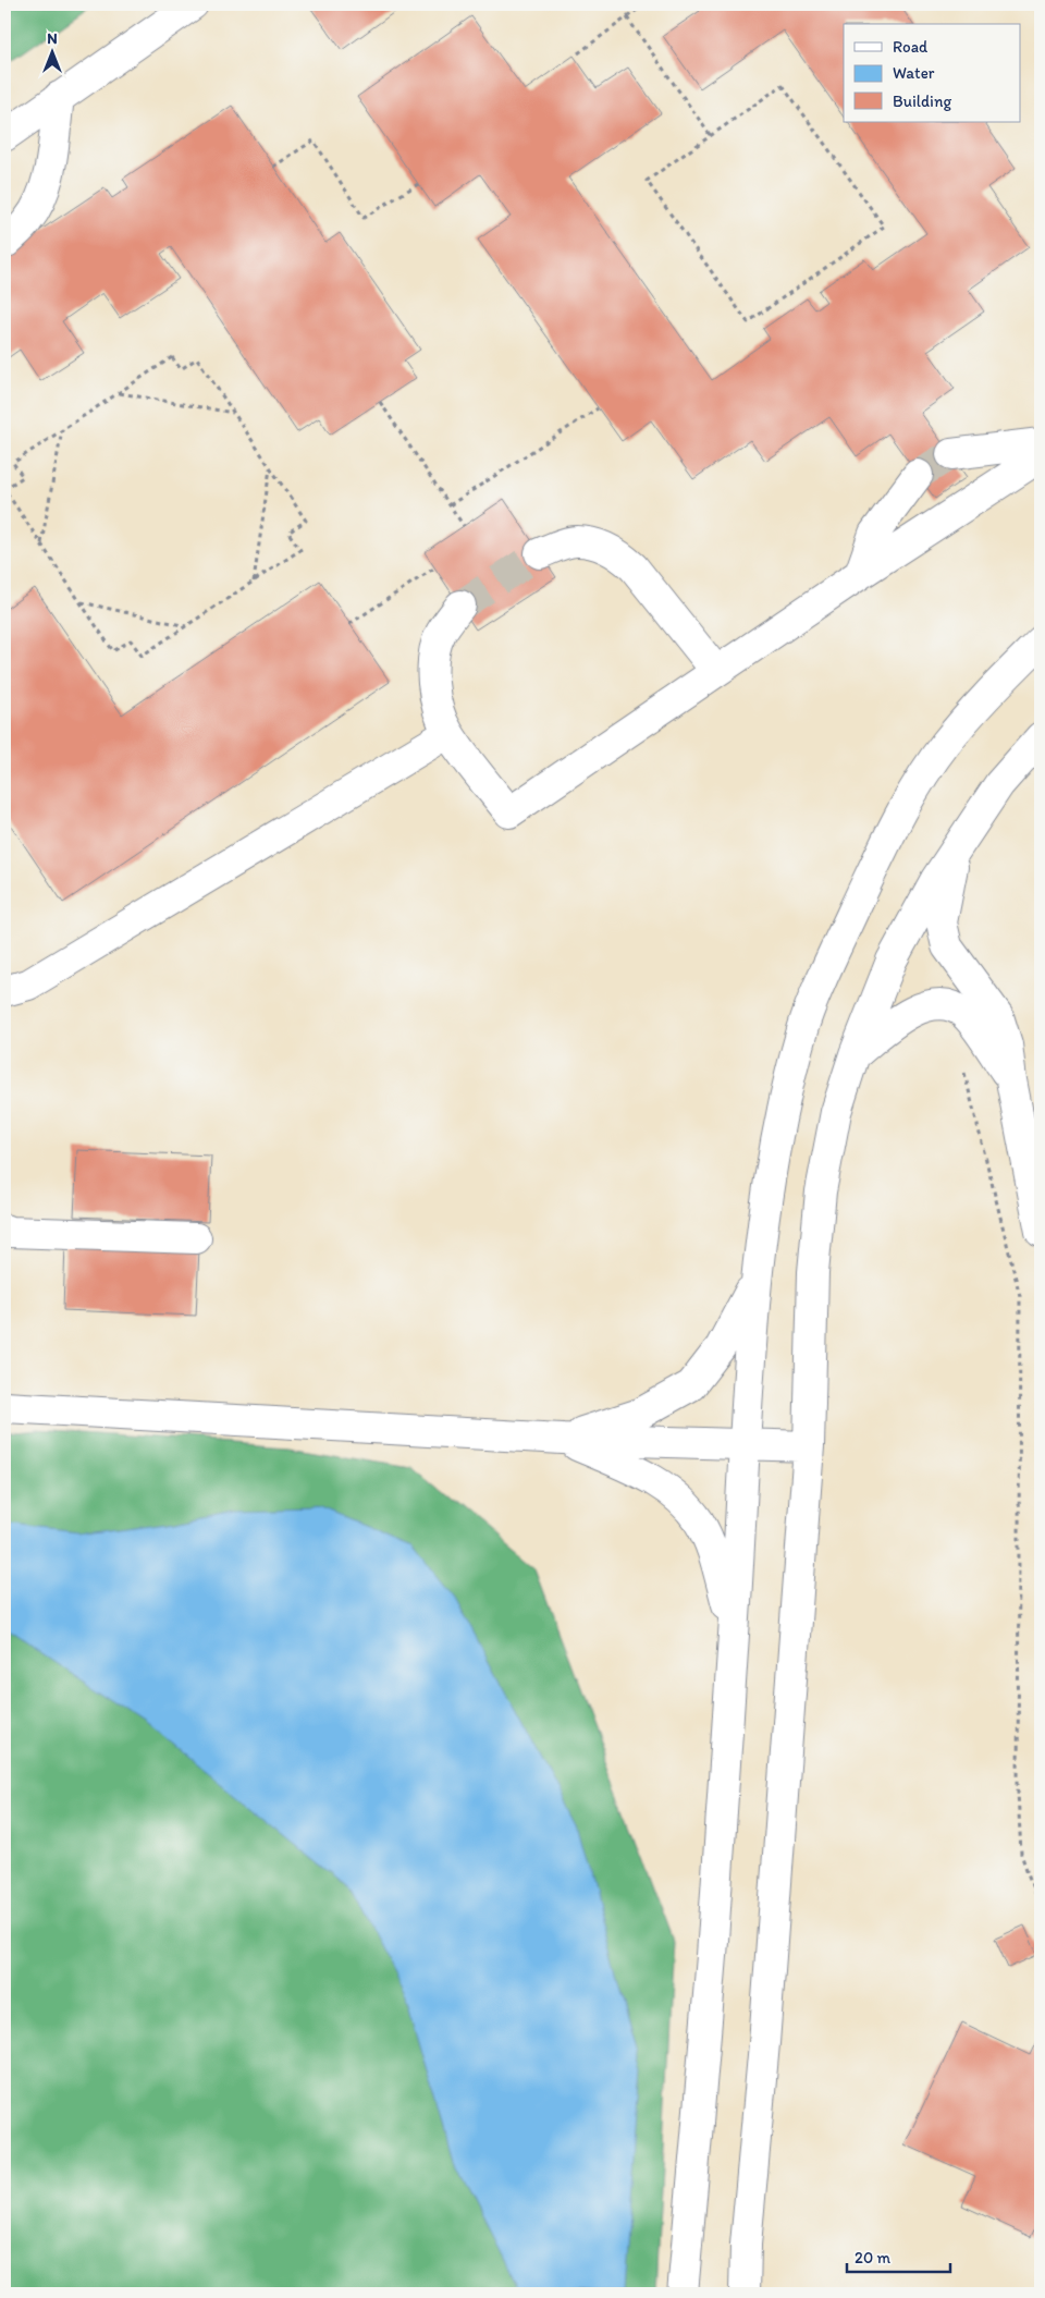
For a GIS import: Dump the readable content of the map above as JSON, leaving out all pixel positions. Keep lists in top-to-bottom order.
{
  "legend": ["Road", "Water", "Building"],
  "scale_bar": "20 m",
  "north": "top"
}
